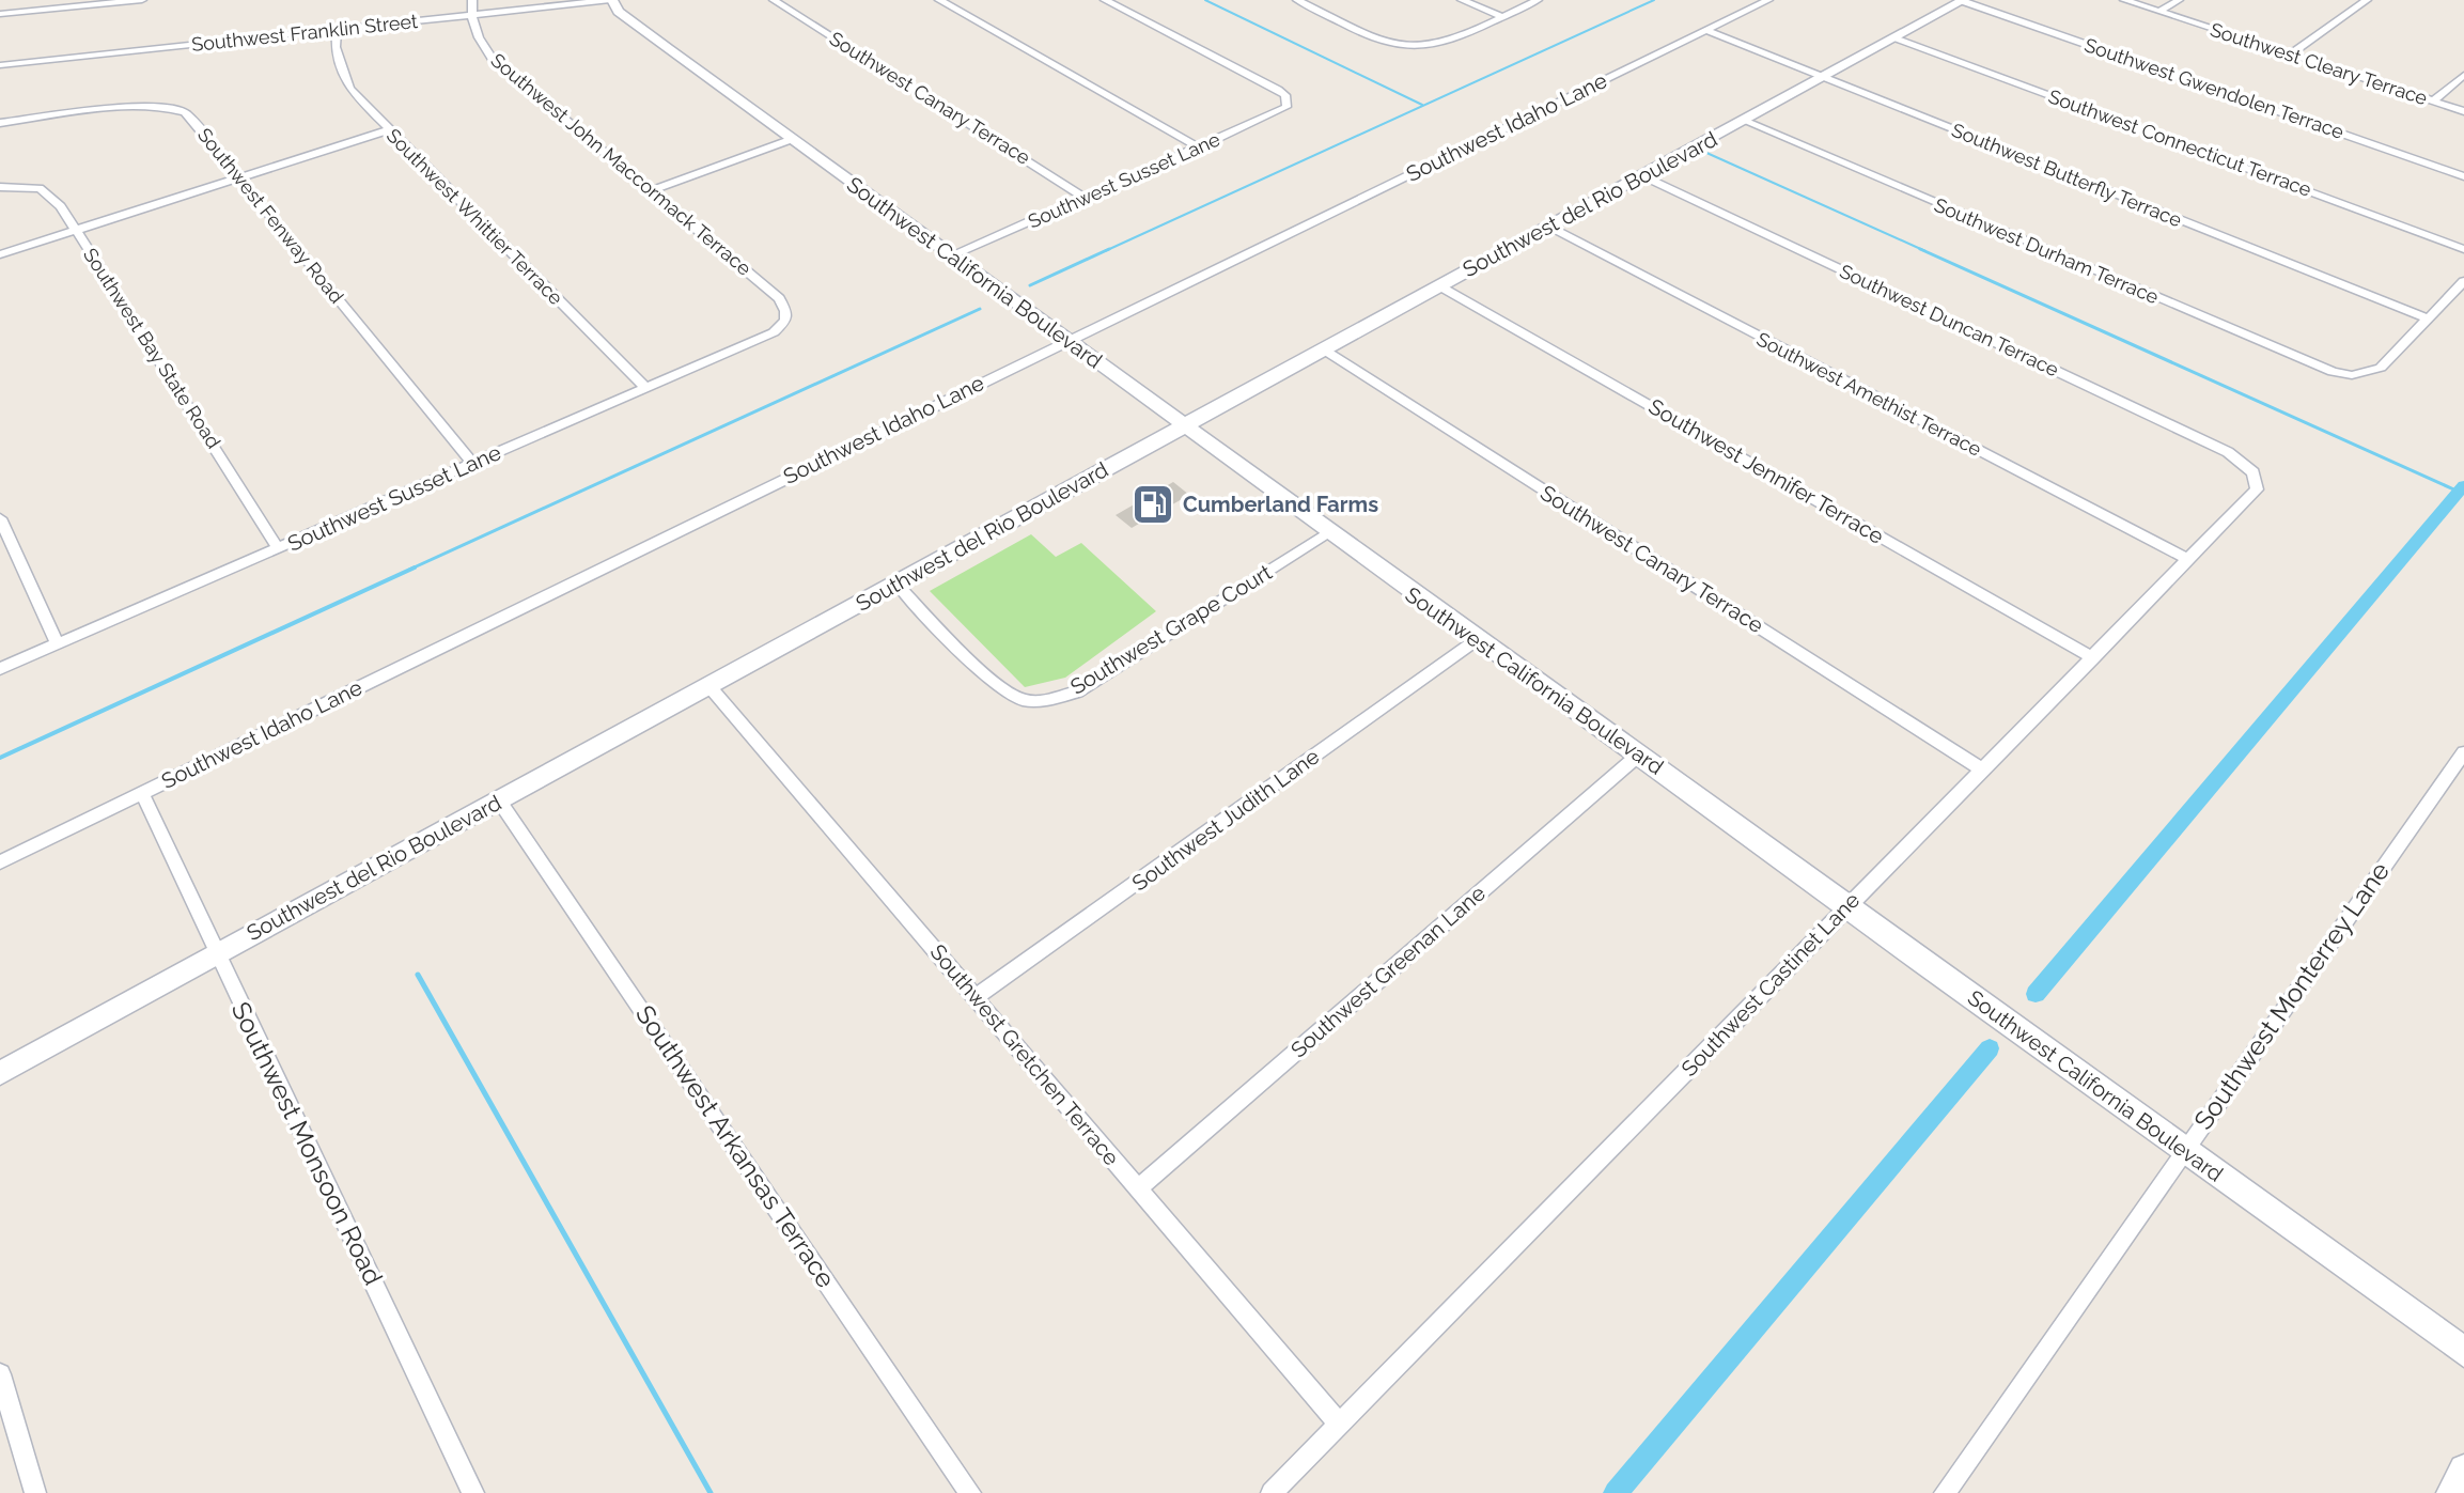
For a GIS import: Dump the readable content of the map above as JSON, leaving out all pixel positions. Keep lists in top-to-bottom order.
{
  "streets": {
    "street": [
      "Southwest Franklin Street",
      "Southwest Cleary Terrace",
      "Southwest Gwendolen Terrace",
      "Southwest Canary Terrace",
      "Southwest Idaho Lane",
      "Southwest Connecticut Terrace",
      "Southwest John Maccormack Terrace",
      "Southwest Butterfly Terrace",
      "Southwest Susset Lane",
      "Southwest del Rio Boulevard",
      "Southwest Fenway Road",
      "Southwest Whittier Terrace",
      "Southwest Durham Terrace",
      "Southwest California Boulevard",
      "Southwest Duncan Terrace",
      "Southwest Bay State Road",
      "Southwest Amethist Terrace",
      "Southwest Jennifer Terrace",
      "Southwest Grape Court",
      "Southwest Judith Lane",
      "Southwest Greenan Lane",
      "Southwest Castinet Lane",
      "Southwest Monterrey Lane",
      "Southwest Gretchen Terrace",
      "Southwest Monsoon Road",
      "Southwest Arkansas Terrace"
    ]
  },
  "crossings": [
    ["Southwest Franklin Street", "Southwest John Maccormack Terrace"],
    ["Southwest Franklin Street", "Southwest Whittier Terrace"],
    ["Southwest Franklin Street", "Southwest California Boulevard"],
    ["Southwest Gwendolen Terrace", "Southwest del Rio Boulevard"],
    ["Southwest Canary Terrace", "Southwest Susset Lane"],
    ["Southwest Canary Terrace", "Southwest del Rio Boulevard"],
    ["Southwest Canary Terrace", "Southwest Castinet Lane"],
    ["Southwest Idaho Lane", "Southwest Butterfly Terrace"],
    ["Southwest Idaho Lane", "Southwest California Boulevard"],
    ["Southwest Idaho Lane", "Southwest Monsoon Road"],
    ["Southwest Connecticut Terrace", "Southwest del Rio Boulevard"],
    ["Southwest John Maccormack Terrace", "Southwest Susset Lane"],
    ["Southwest Butterfly Terrace", "Southwest del Rio Boulevard"],
    ["Southwest Butterfly Terrace", "Southwest Durham Terrace"],
    ["Southwest Susset Lane", "Southwest Fenway Road"],
    ["Southwest Susset Lane", "Southwest Whittier Terrace"],
    ["Southwest Susset Lane", "Southwest California Boulevard"],
    ["Southwest Susset Lane", "Southwest Bay State Road"],
    ["Southwest del Rio Boulevard", "Southwest Durham Terrace"],
    ["Southwest del Rio Boulevard", "Southwest California Boulevard"],
    ["Southwest del Rio Boulevard", "Southwest Duncan Terrace"],
    ["Southwest del Rio Boulevard", "Southwest Amethist Terrace"],
    ["Southwest del Rio Boulevard", "Southwest Jennifer Terrace"],
    ["Southwest del Rio Boulevard", "Southwest Grape Court"],
    ["Southwest del Rio Boulevard", "Southwest Gretchen Terrace"],
    ["Southwest del Rio Boulevard", "Southwest Monsoon Road"],
    ["Southwest del Rio Boulevard", "Southwest Arkansas Terrace"],
    ["Southwest California Boulevard", "Southwest Grape Court"],
    ["Southwest California Boulevard", "Southwest Judith Lane"],
    ["Southwest California Boulevard", "Southwest Greenan Lane"],
    ["Southwest California Boulevard", "Southwest Castinet Lane"],
    ["Southwest California Boulevard", "Southwest Monterrey Lane"],
    ["Southwest Duncan Terrace", "Southwest Castinet Lane"],
    ["Southwest Amethist Terrace", "Southwest Castinet Lane"],
    ["Southwest Jennifer Terrace", "Southwest Castinet Lane"],
    ["Southwest Judith Lane", "Southwest Gretchen Terrace"],
    ["Southwest Greenan Lane", "Southwest Gretchen Terrace"],
    ["Southwest Castinet Lane", "Southwest Gretchen Terrace"]
  ],
  "places": {
    "fuel station": ["Cumberland Farms"]
  }
}
